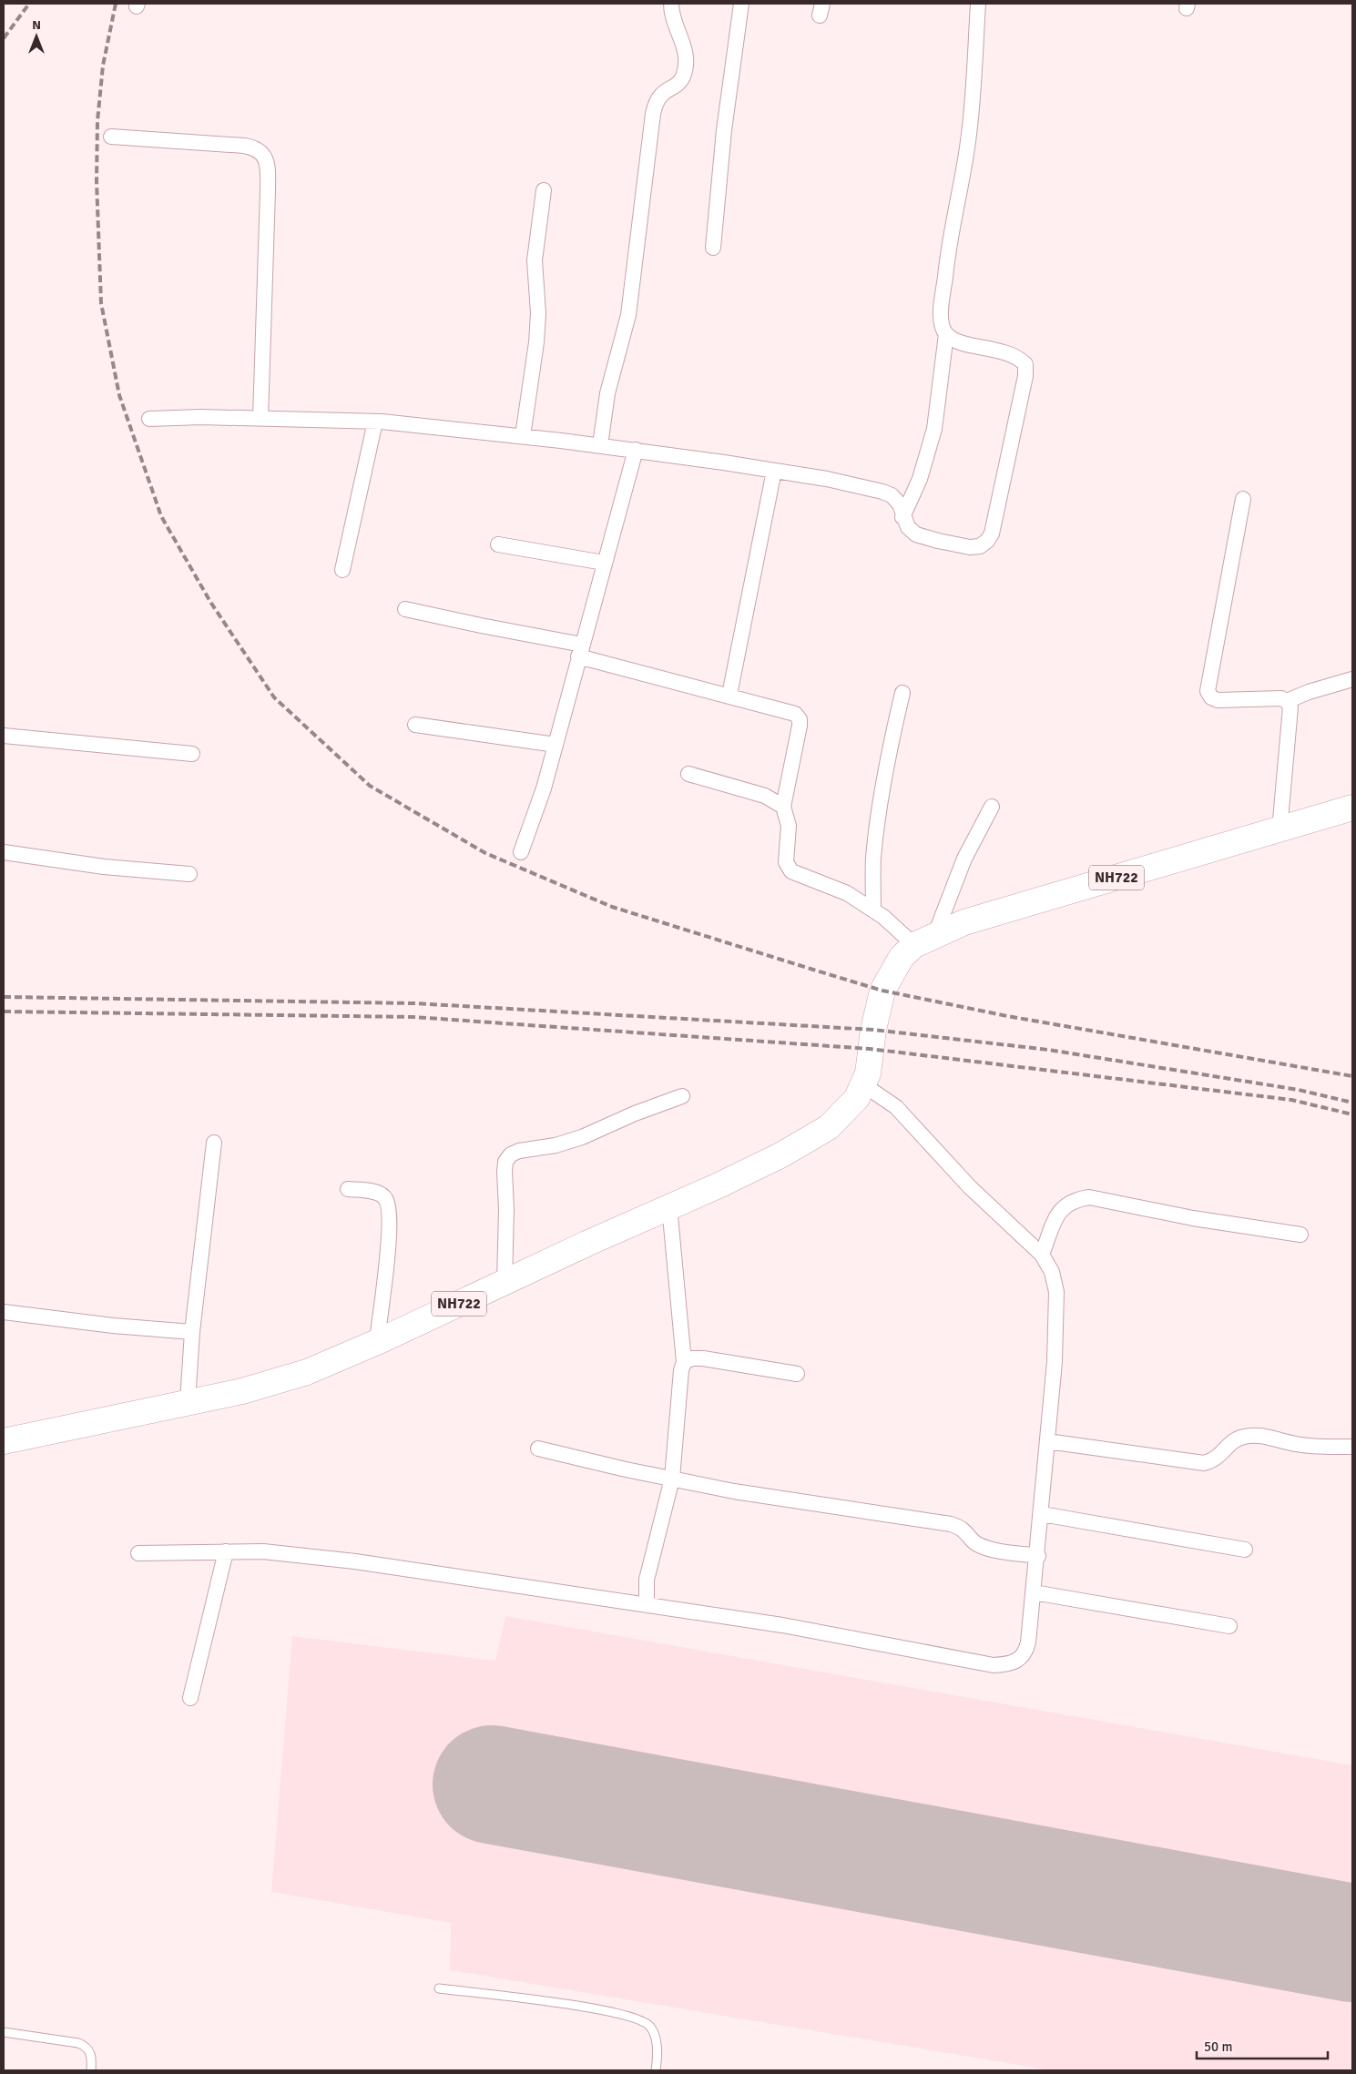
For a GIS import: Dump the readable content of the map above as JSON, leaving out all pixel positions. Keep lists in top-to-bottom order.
{
  "streets": {
    "highway": ["NH722"]
  },
  "scale_bar": "50 m",
  "north": "top"
}
